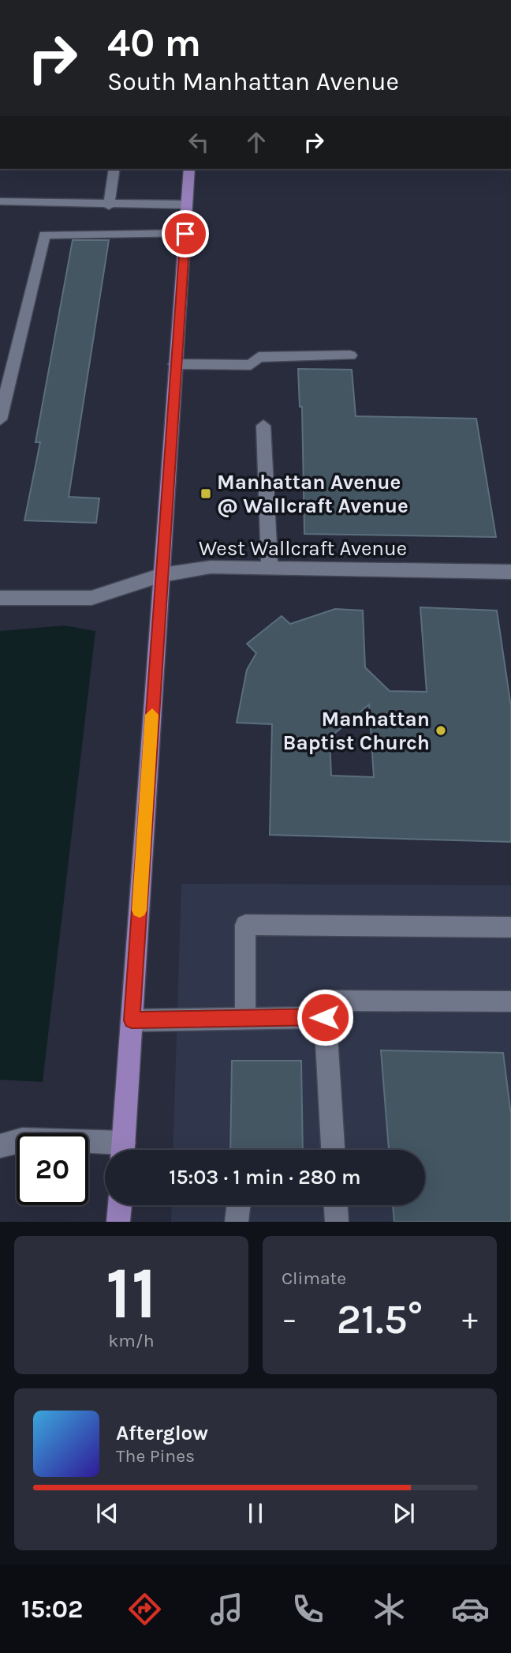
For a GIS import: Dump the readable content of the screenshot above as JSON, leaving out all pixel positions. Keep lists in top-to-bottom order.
{
  "streets": {
    "street": ["West Wallcraft Avenue"]
  },
  "places": {
    "transit": ["Manhattan Avenue @ Wallcraft Avenue"],
    "other": ["Manhattan Baptist Church"]
  },
  "page": {
    "turn": ["40 m", "South Manhattan Avenue"],
    "limit": "20",
    "trip": "15:03 · 1 min · 280 m",
    "tile": [
      ["11", "km/h"],
      "Climate"
    ],
    "heat": ["−", "21.5°", "+"],
    "song": ["Afterglow", "The Pines"],
    "tabs": "15:02"
  }
}
